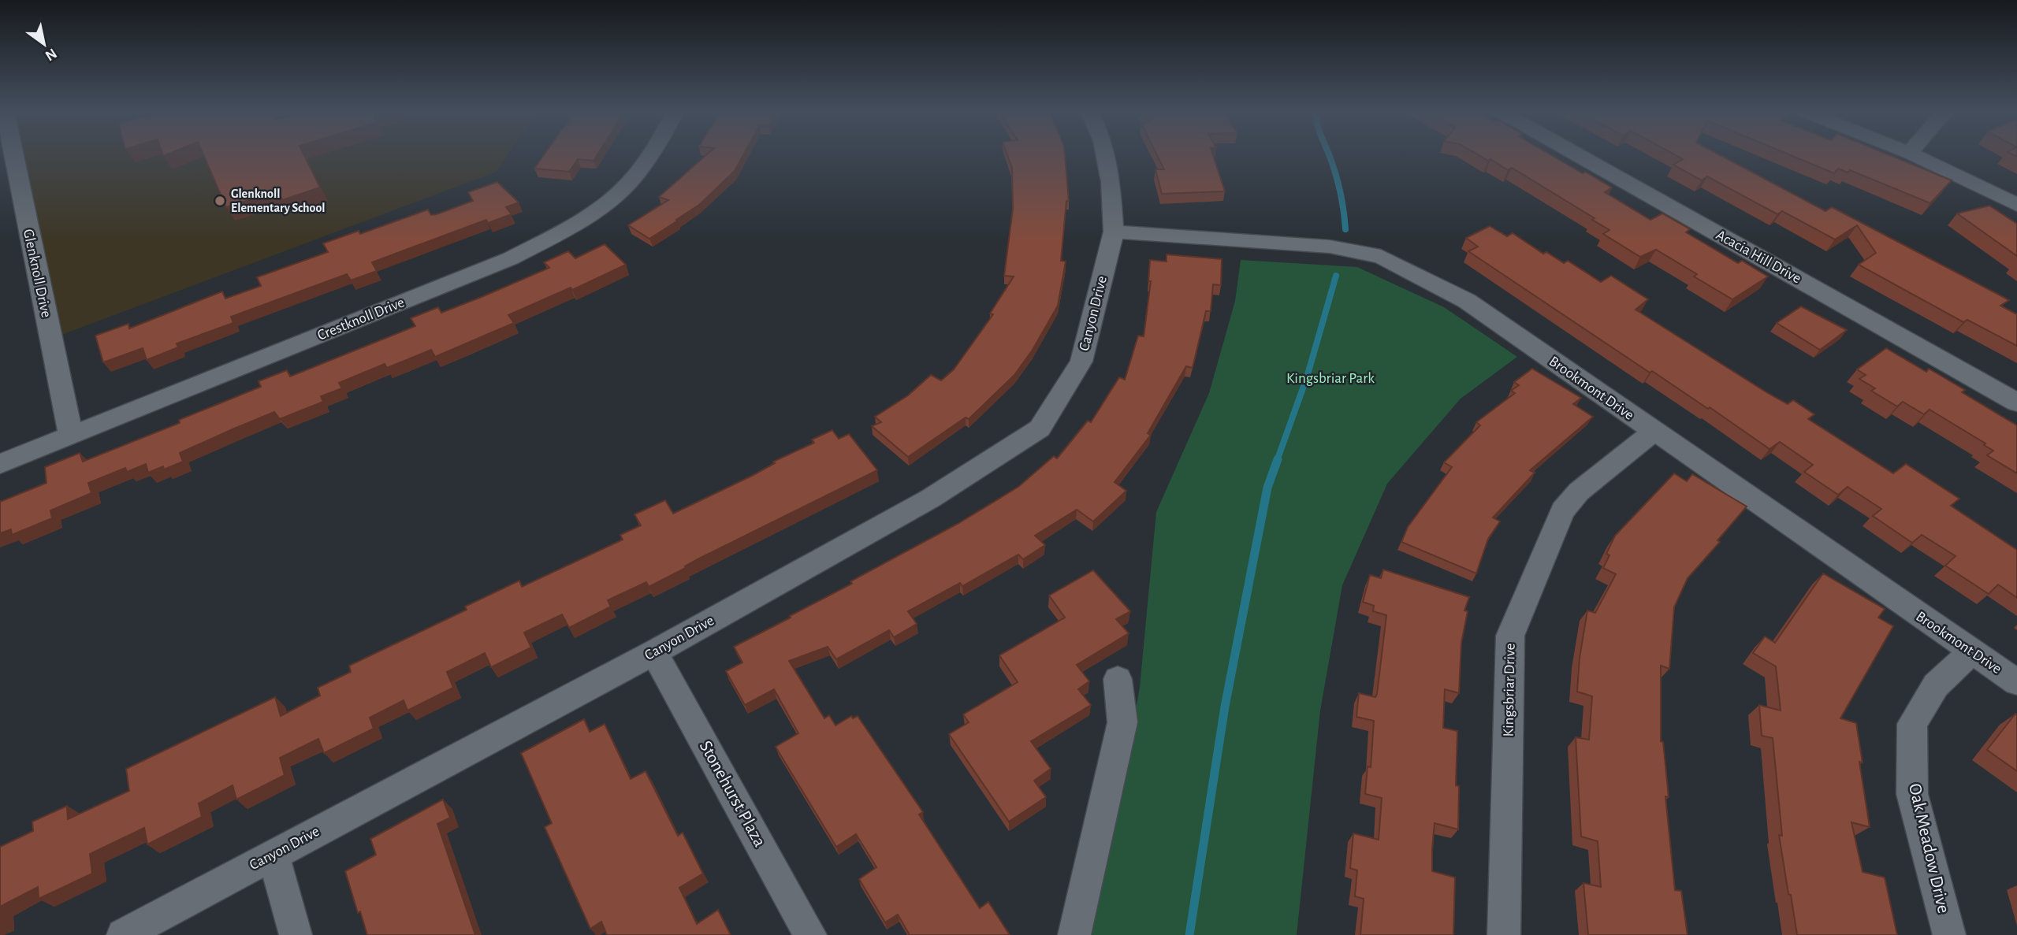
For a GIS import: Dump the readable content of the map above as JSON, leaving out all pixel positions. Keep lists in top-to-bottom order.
{
  "streets": {
    "street": [
      "Acacia Hill Drive",
      "Glenknoll Drive",
      "Canyon Drive",
      "Crestknoll Drive",
      "Brookmont Drive",
      "Kingsbriar Drive",
      "Stonehurst Plaza",
      "Oak Meadow Drive"
    ]
  },
  "crossings": [
    ["Glenknoll Drive", "Crestknoll Drive"],
    ["Canyon Drive", "Brookmont Drive"],
    ["Canyon Drive", "Stonehurst Plaza"],
    ["Brookmont Drive", "Kingsbriar Drive"],
    ["Brookmont Drive", "Oak Meadow Drive"]
  ],
  "parks": ["Kingsbriar Park"],
  "places": ["Glenknoll Elementary School"],
  "north": "bottom right"
}
